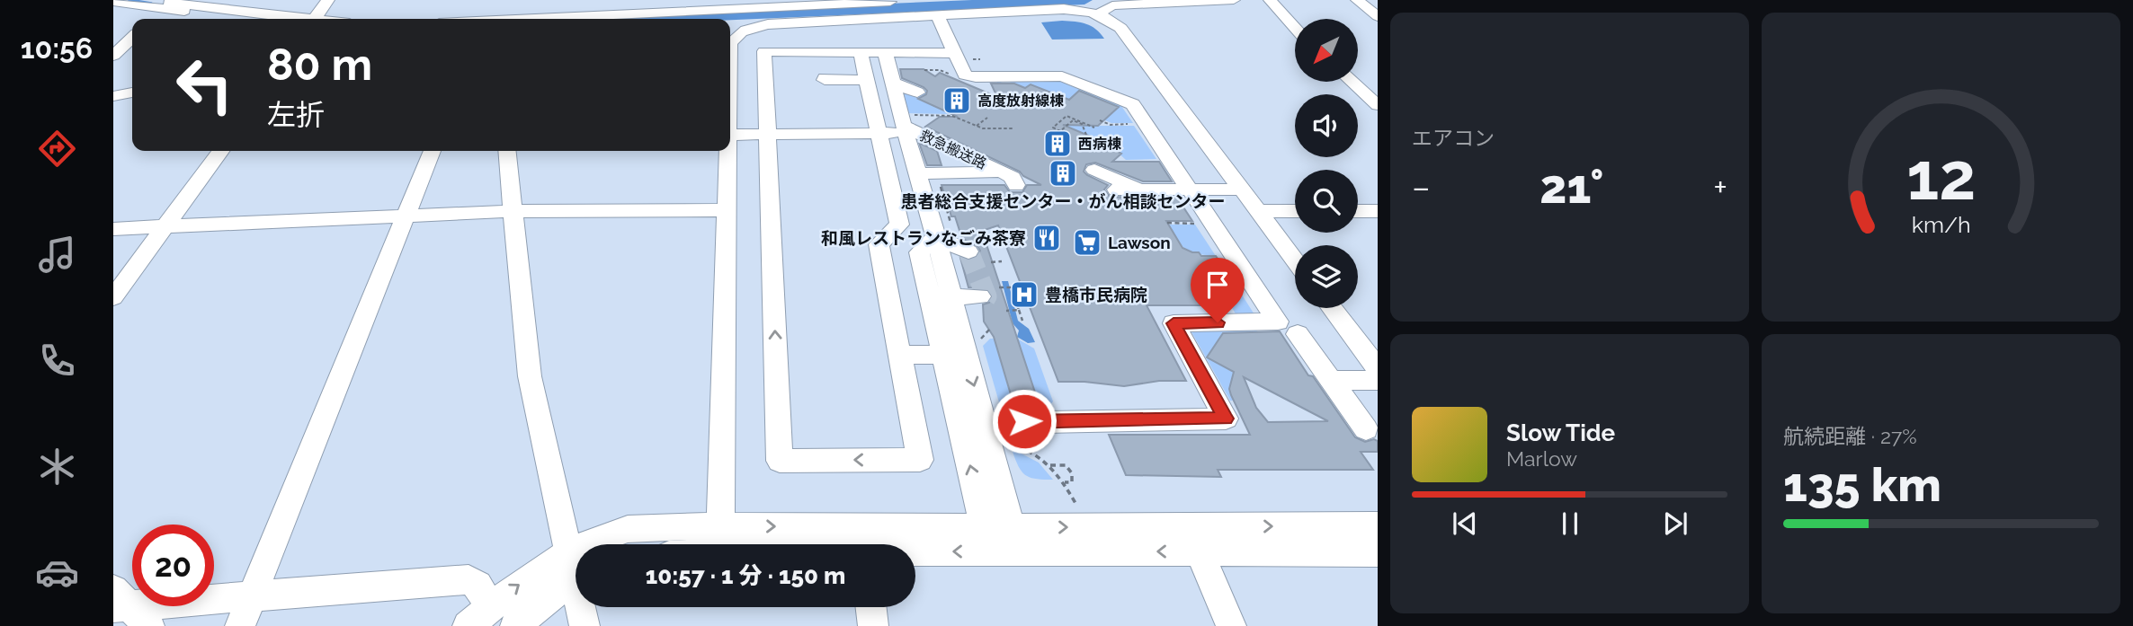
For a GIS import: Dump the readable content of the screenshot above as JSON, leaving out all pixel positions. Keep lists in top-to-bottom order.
{
  "streets": {
    "street": ["救急搬送路"]
  },
  "places": {
    "building": ["高度放射線棟", "西病棟", "患者総合支援センター・がん相談センター"],
    "restaurant": ["和風レストランなごみ茶寮"],
    "supermarket": ["Lawson"],
    "hospital": ["豊橋市民病院"]
  },
  "north": "bottom left",
  "page": {
    "tabs": "10:56",
    "tile": [
      "エアコン",
      ["航続距離 · 27%", "135 km"]
    ],
    "turn": ["80 m", "左折"],
    "heat": ["−", "21°", "+"],
    "song": ["Slow Tide", "Marlow"],
    "limit": "20",
    "trip": "10:57 · 1 分 · 150 m",
    "gauge": ["12", "km/h"]
  }
}
